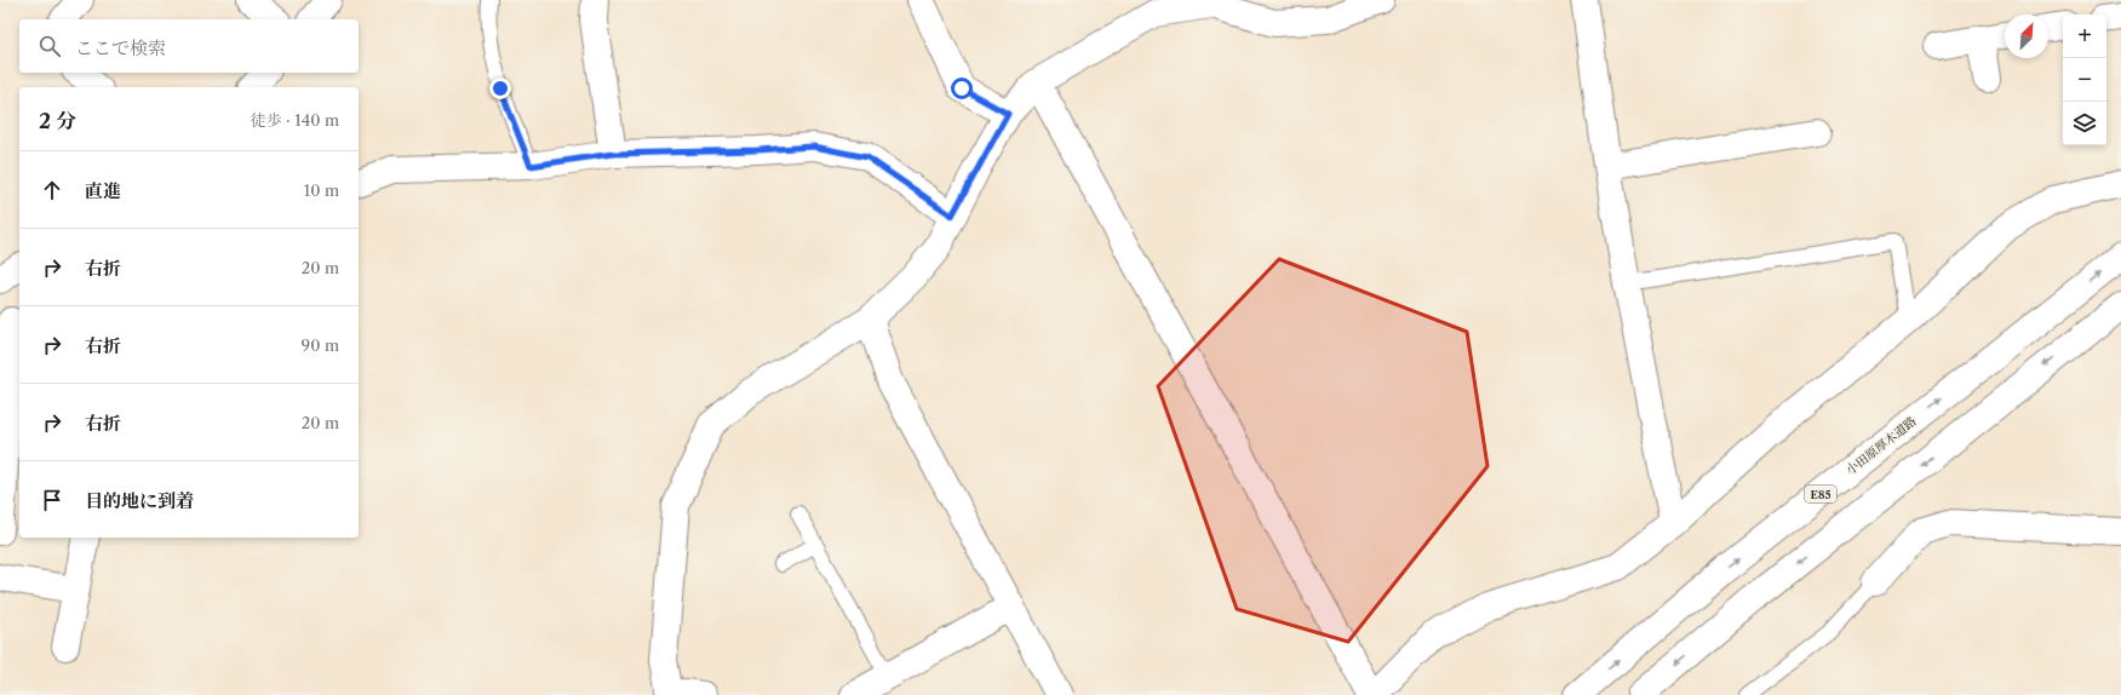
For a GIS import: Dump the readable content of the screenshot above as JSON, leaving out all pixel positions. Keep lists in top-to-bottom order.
{
  "streets": {
    "main road": ["小田原厚木道路", "E85"]
  },
  "north": "top right",
  "page": {
    "map_buttons": ["+", "−"],
    "search": "ここで検索",
    "heading": ["2 分", "徒歩 · 140 m"],
    "list": [
      ["直進", "10 m"],
      ["右折", "20 m"],
      ["右折", "90 m"],
      ["右折", "20 m"],
      "目的地に到着"
    ]
  }
}
